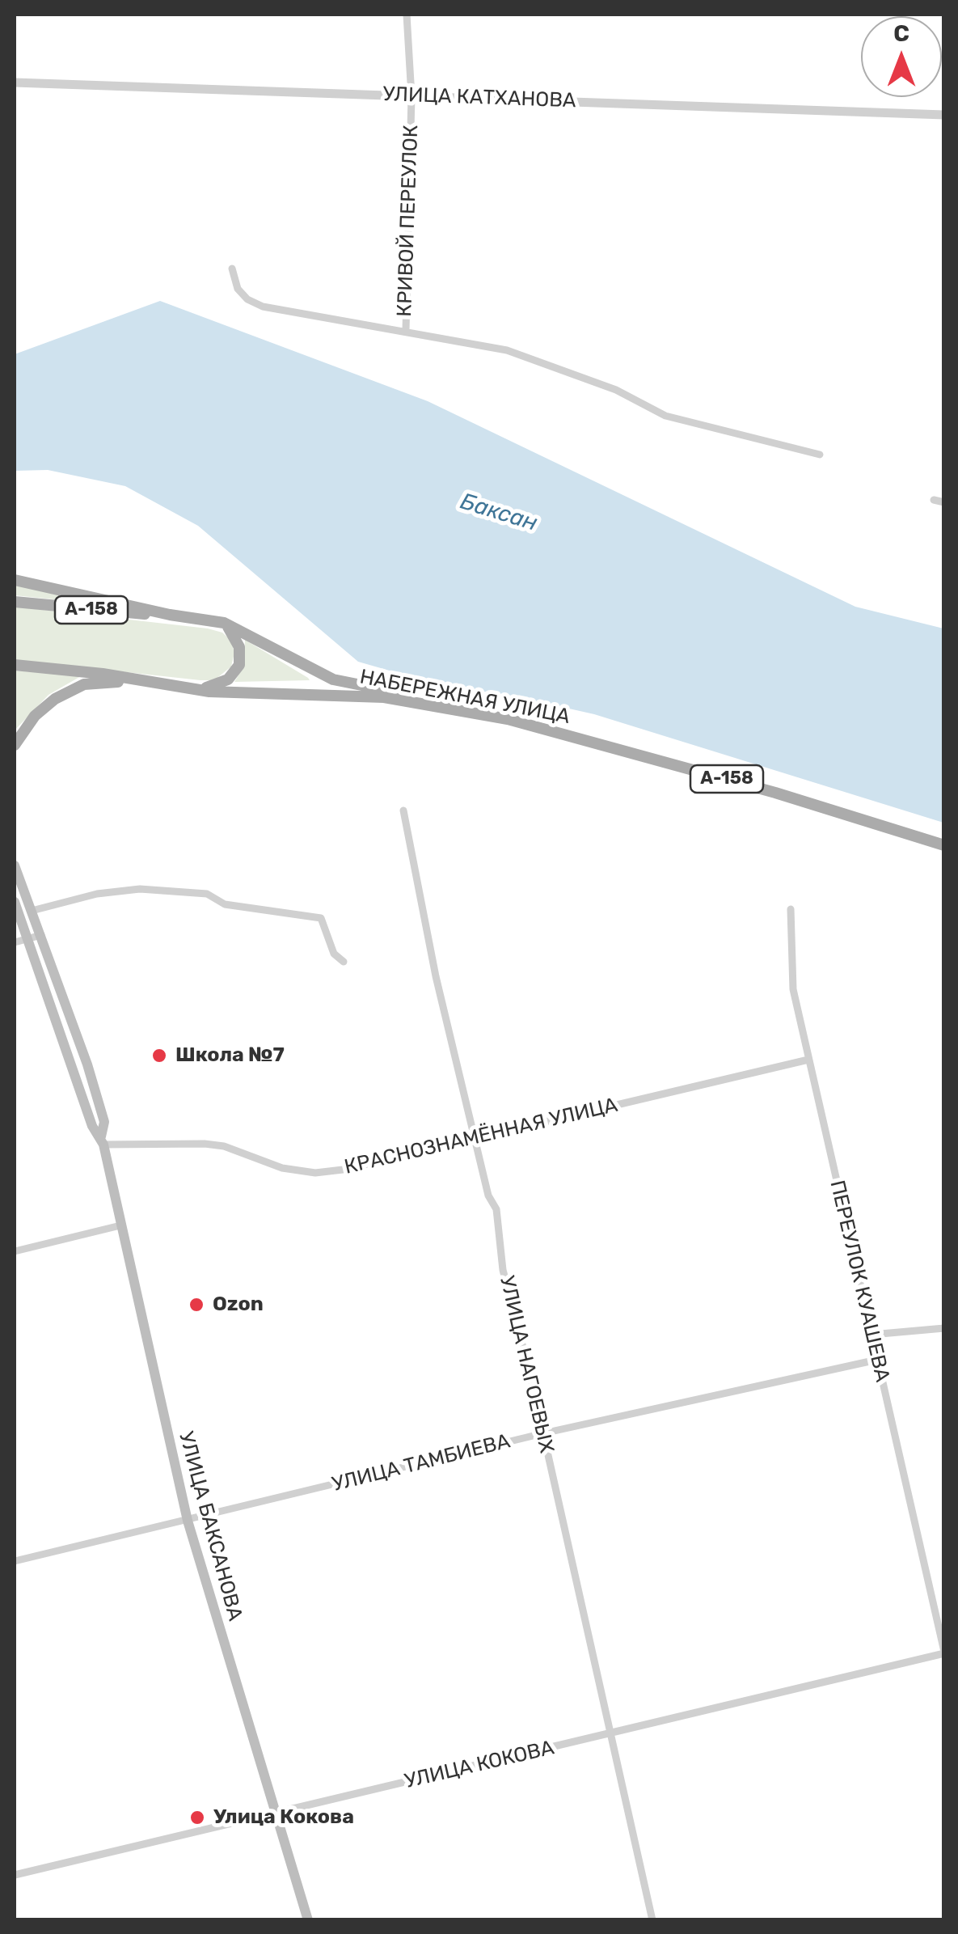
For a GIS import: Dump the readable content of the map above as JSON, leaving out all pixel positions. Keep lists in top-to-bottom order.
{
  "streets": {
    "main road": ["А-158", "НАБЕРЕЖНАЯ УЛИЦА", "УЛИЦА БАКСАНОВА"],
    "street": [
      "УЛИЦА КАТХАНОВА",
      "КРИВОЙ ПЕРЕУЛОК",
      "КРАСНОЗНАМЁННАЯ УЛИЦА",
      "ПЕРЕУЛОК КУАШЕВА",
      "УЛИЦА НАГОЕВЫХ",
      "УЛИЦА ТАМБИЕВА",
      "УЛИЦА КОКОВА"
    ]
  },
  "crossings": [
    ["УЛИЦА КАТХАНОВА", "КРИВОЙ ПЕРЕУЛОК"],
    ["А-158", "НАБЕРЕЖНАЯ УЛИЦА"],
    ["КРАСНОЗНАМЁННАЯ УЛИЦА", "ПЕРЕУЛОК КУАШЕВА"],
    ["КРАСНОЗНАМЁННАЯ УЛИЦА", "УЛИЦА НАГОЕВЫХ"],
    ["КРАСНОЗНАМЁННАЯ УЛИЦА", "УЛИЦА БАКСАНОВА"],
    ["ПЕРЕУЛОК КУАШЕВА", "УЛИЦА ТАМБИЕВА"],
    ["ПЕРЕУЛОК КУАШЕВА", "УЛИЦА КОКОВА"],
    ["УЛИЦА НАГОЕВЫХ", "УЛИЦА ТАМБИЕВА"],
    ["УЛИЦА НАГОЕВЫХ", "УЛИЦА КОКОВА"],
    ["УЛИЦА ТАМБИЕВА", "УЛИЦА БАКСАНОВА"],
    ["УЛИЦА БАКСАНОВА", "УЛИЦА КОКОВА"]
  ],
  "water": ["Баксан"],
  "places": ["Школа №7", "Ozon", "Улица Кокова"],
  "north": "top"
}
